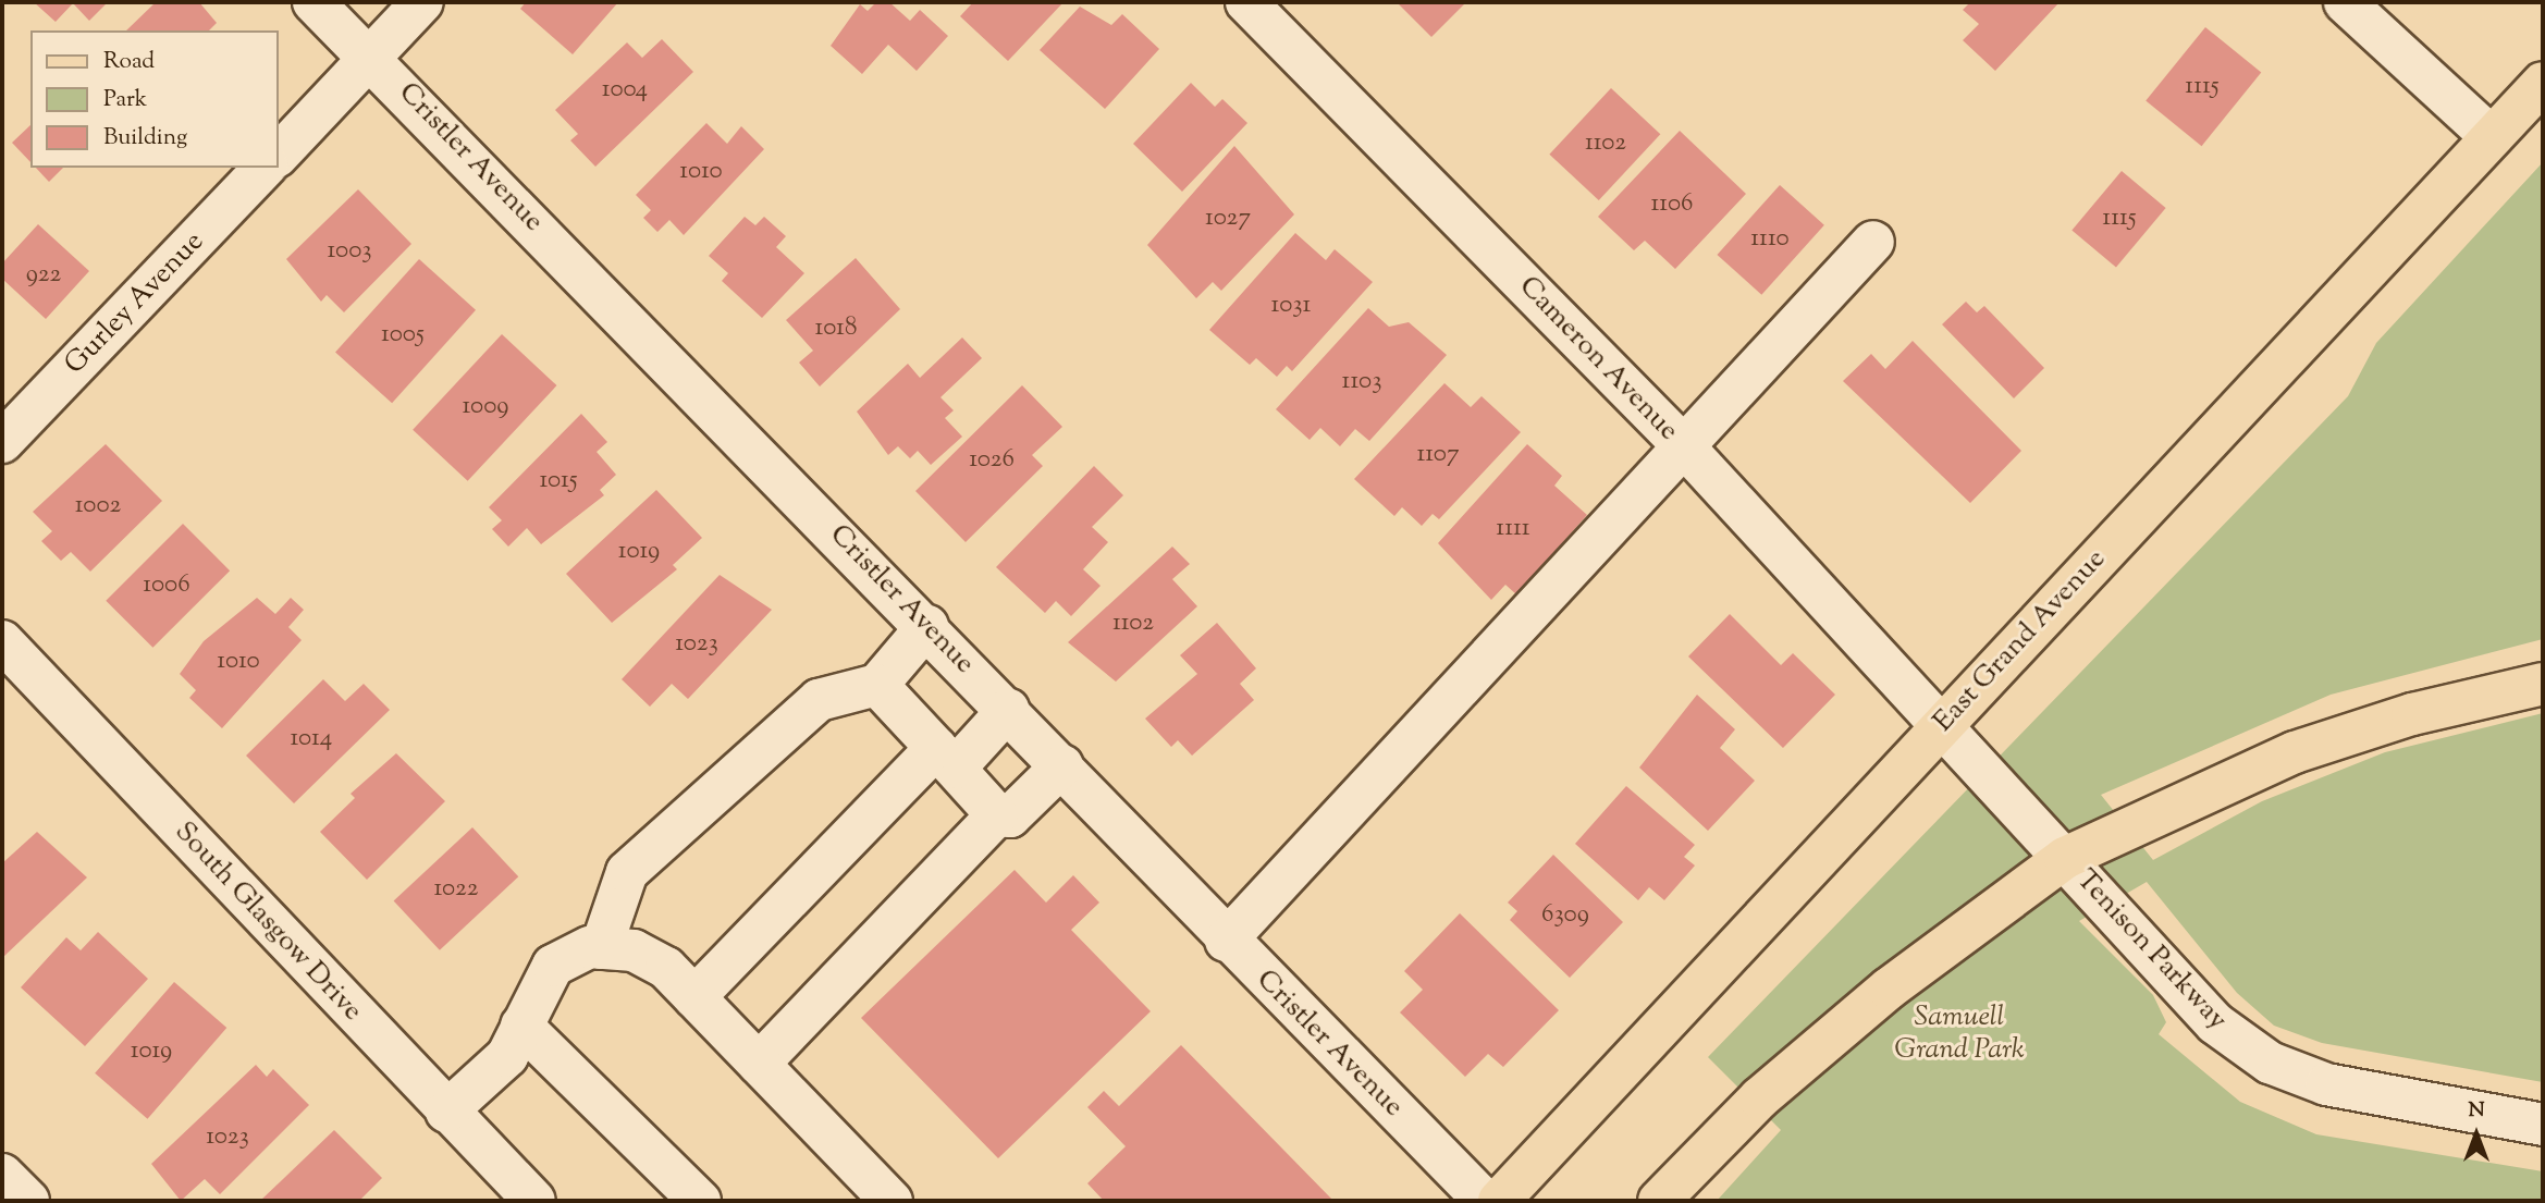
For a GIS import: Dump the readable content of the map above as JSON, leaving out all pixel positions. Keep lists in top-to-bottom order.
{
  "streets": {
    "main road": ["East Grand Avenue"],
    "street": [
      "Cristler Avenue",
      "Gurley Avenue",
      "Cameron Avenue",
      "South Glasgow Drive",
      "Tenison Parkway"
    ]
  },
  "crossings": [
    ["Cameron Avenue", "East Grand Avenue"],
    ["Cameron Avenue", "Tenison Parkway"],
    ["East Grand Avenue", "Tenison Parkway"]
  ],
  "parks": ["Samuell Grand Park"],
  "house_numbers": [
    "1115",
    "1004",
    "1102",
    "1010",
    "1106",
    "1027",
    "1115",
    "1110",
    "1003",
    "922",
    "1031",
    "1018",
    "1005",
    "1103",
    "1009",
    "1107",
    "1026",
    "1015",
    "1002",
    "1111",
    "1019",
    "1006",
    "1102",
    "1023",
    "1010",
    "1014",
    "1022",
    "6309",
    "1019",
    "1023"
  ],
  "legend": ["Road", "Park", "Building"],
  "north": "top"
}
